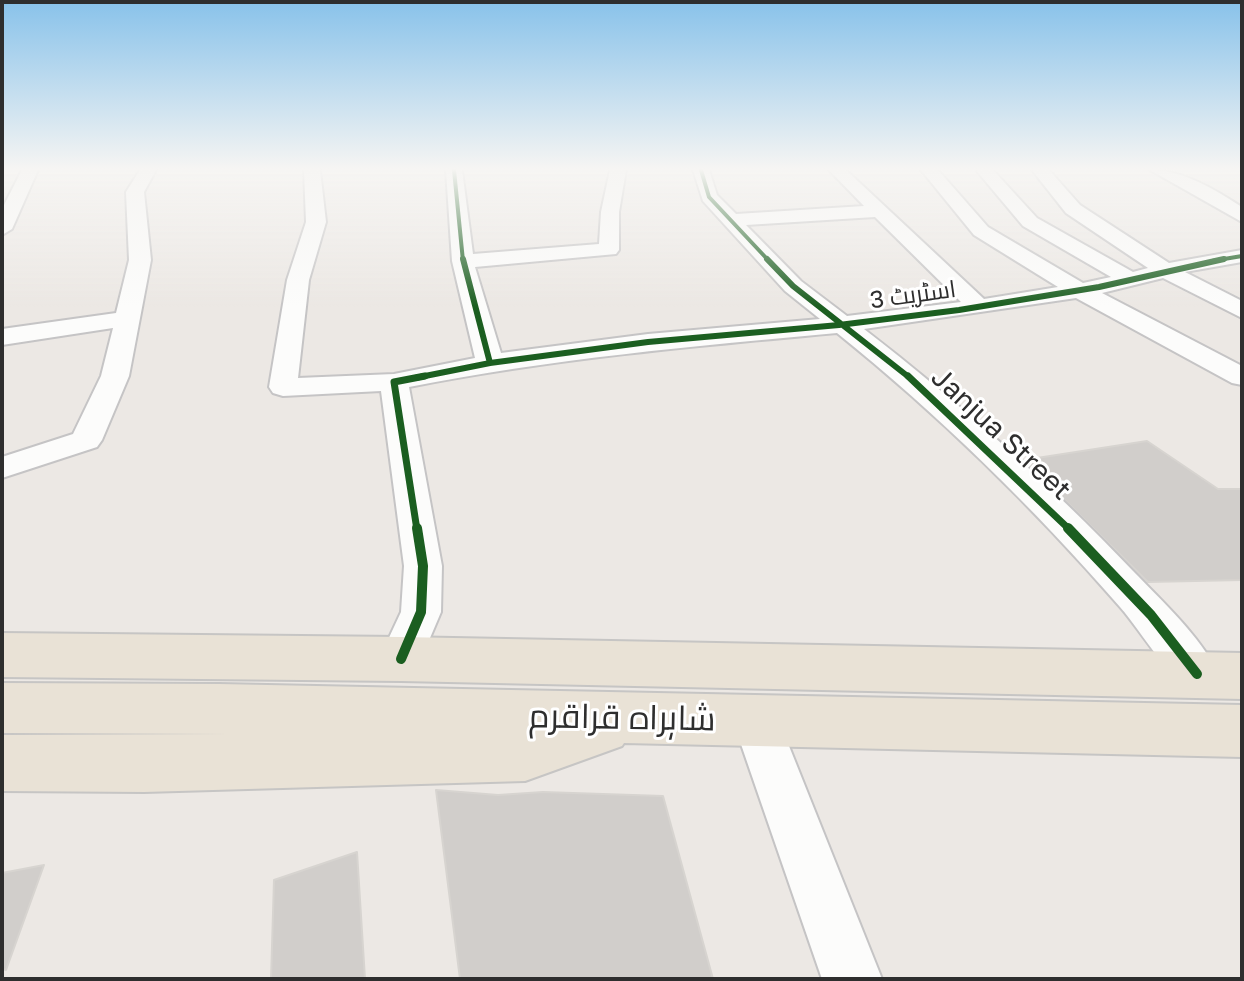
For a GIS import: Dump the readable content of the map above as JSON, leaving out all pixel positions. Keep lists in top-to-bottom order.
{
  "streets": {
    "highway": ["شاہراہ قراقرم"],
    "street": ["اسٹریٹ 3", "Janjua Street"]
  },
  "crossings": [
    ["اسٹریٹ 3", "Janjua Street"],
    ["Janjua Street", "شاہراہ قراقرم"]
  ]
}
